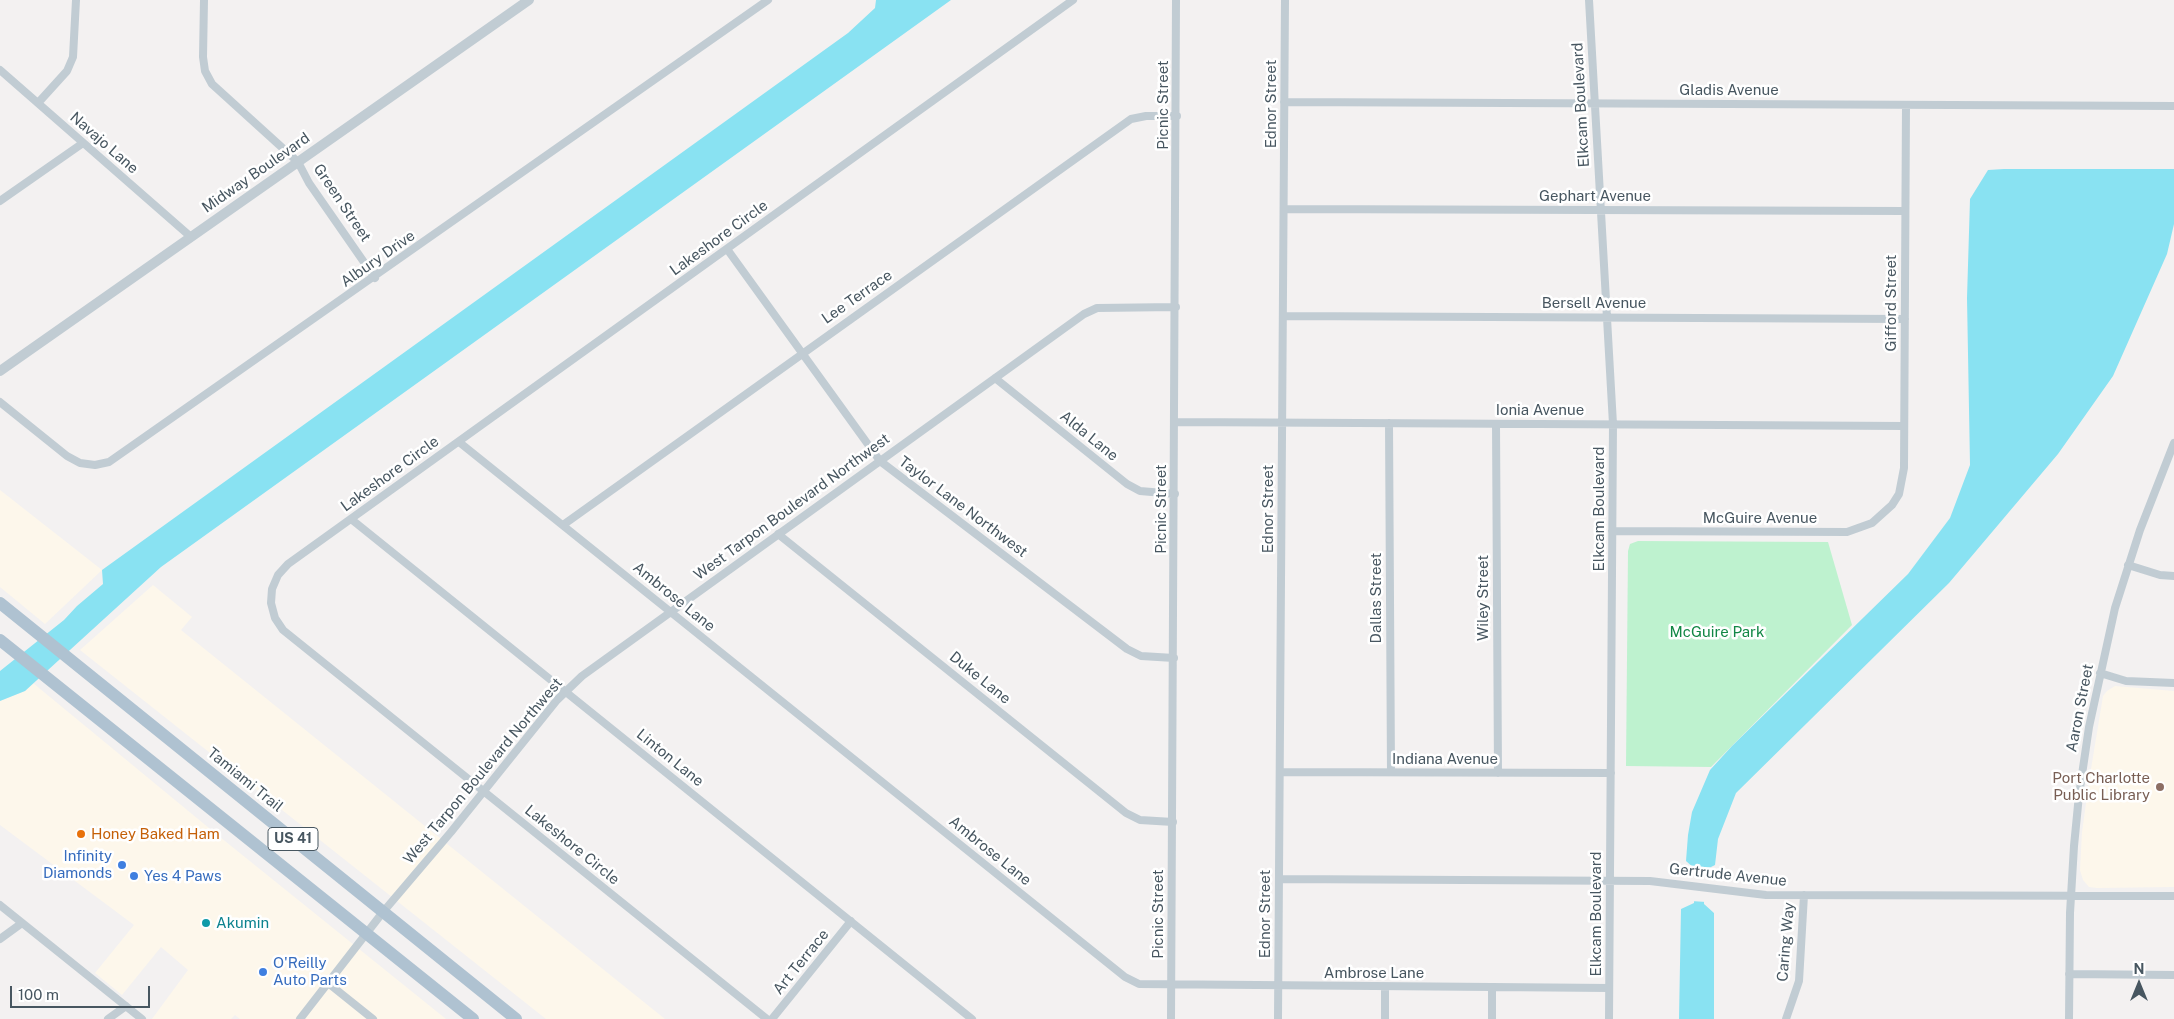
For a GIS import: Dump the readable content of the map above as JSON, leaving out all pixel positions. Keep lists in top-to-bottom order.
{
  "streets": {
    "main road": ["Tamiami Trail", "US 41"],
    "street": [
      "Gladis Avenue",
      "Ednor Street",
      "Picnic Street",
      "Elkcam Boulevard",
      "Navajo Lane",
      "Midway Boulevard",
      "Gephart Avenue",
      "Green Street",
      "Lakeshore Circle",
      "Albury Drive",
      "Lee Terrace",
      "Bersell Avenue",
      "Gifford Street",
      "Ionia Avenue",
      "Alda Lane",
      "West Tarpon Boulevard Northwest",
      "Taylor Lane Northwest",
      "McGuire Avenue",
      "Ambrose Lane",
      "Dallas Street",
      "Wiley Street",
      "Duke Lane",
      "Aaron Street",
      "Linton Lane",
      "Indiana Avenue",
      "Gertrude Avenue",
      "Caring Way",
      "Art Terrace"
    ]
  },
  "crossings": [
    ["Gladis Avenue", "Ednor Street"],
    ["Gladis Avenue", "Elkcam Boulevard"],
    ["Gladis Avenue", "Gifford Street"],
    ["Ednor Street", "Gephart Avenue"],
    ["Ednor Street", "Bersell Avenue"],
    ["Ednor Street", "Ionia Avenue"],
    ["Ednor Street", "Ambrose Lane"],
    ["Ednor Street", "Indiana Avenue"],
    ["Ednor Street", "Gertrude Avenue"],
    ["Picnic Street", "Lee Terrace"],
    ["Picnic Street", "Ionia Avenue"],
    ["Picnic Street", "Alda Lane"],
    ["Picnic Street", "West Tarpon Boulevard Northwest"],
    ["Picnic Street", "Taylor Lane Northwest"],
    ["Picnic Street", "Ambrose Lane"],
    ["Picnic Street", "Duke Lane"],
    ["Elkcam Boulevard", "Gephart Avenue"],
    ["Elkcam Boulevard", "Bersell Avenue"],
    ["Elkcam Boulevard", "Ionia Avenue"],
    ["Elkcam Boulevard", "McGuire Avenue"],
    ["Elkcam Boulevard", "Ambrose Lane"],
    ["Elkcam Boulevard", "Indiana Avenue"],
    ["Elkcam Boulevard", "Gertrude Avenue"],
    ["Navajo Lane", "Midway Boulevard"],
    ["Midway Boulevard", "Green Street"],
    ["Gephart Avenue", "Gifford Street"],
    ["Green Street", "Albury Drive"],
    ["Lakeshore Circle", "West Tarpon Boulevard Northwest"],
    ["Lakeshore Circle", "Taylor Lane Northwest"],
    ["Lakeshore Circle", "Ambrose Lane"],
    ["Lakeshore Circle", "Linton Lane"],
    ["Lee Terrace", "Taylor Lane Northwest"],
    ["Lee Terrace", "Ambrose Lane"],
    ["Bersell Avenue", "Gifford Street"],
    ["Gifford Street", "Ionia Avenue"],
    ["Gifford Street", "McGuire Avenue"],
    ["Ionia Avenue", "Dallas Street"],
    ["Ionia Avenue", "Wiley Street"],
    ["Alda Lane", "West Tarpon Boulevard Northwest"],
    ["West Tarpon Boulevard Northwest", "Taylor Lane Northwest"],
    ["West Tarpon Boulevard Northwest", "Ambrose Lane"],
    ["West Tarpon Boulevard Northwest", "Duke Lane"],
    ["West Tarpon Boulevard Northwest", "Linton Lane"],
    ["West Tarpon Boulevard Northwest", "Tamiami Trail"],
    ["West Tarpon Boulevard Northwest", "US 41"],
    ["Dallas Street", "Indiana Avenue"],
    ["Wiley Street", "Indiana Avenue"],
    ["Aaron Street", "Gertrude Avenue"],
    ["Linton Lane", "Art Terrace"],
    ["Gertrude Avenue", "Caring Way"]
  ],
  "parks": ["McGuire Park"],
  "places": [
    "Port Charlotte Public Library",
    "Honey Baked Ham",
    "Infinity Diamonds",
    "Yes 4 Paws",
    "Akumin",
    "O'Reilly Auto Parts"
  ],
  "scale_bar": "100 m",
  "north": "top"
}
